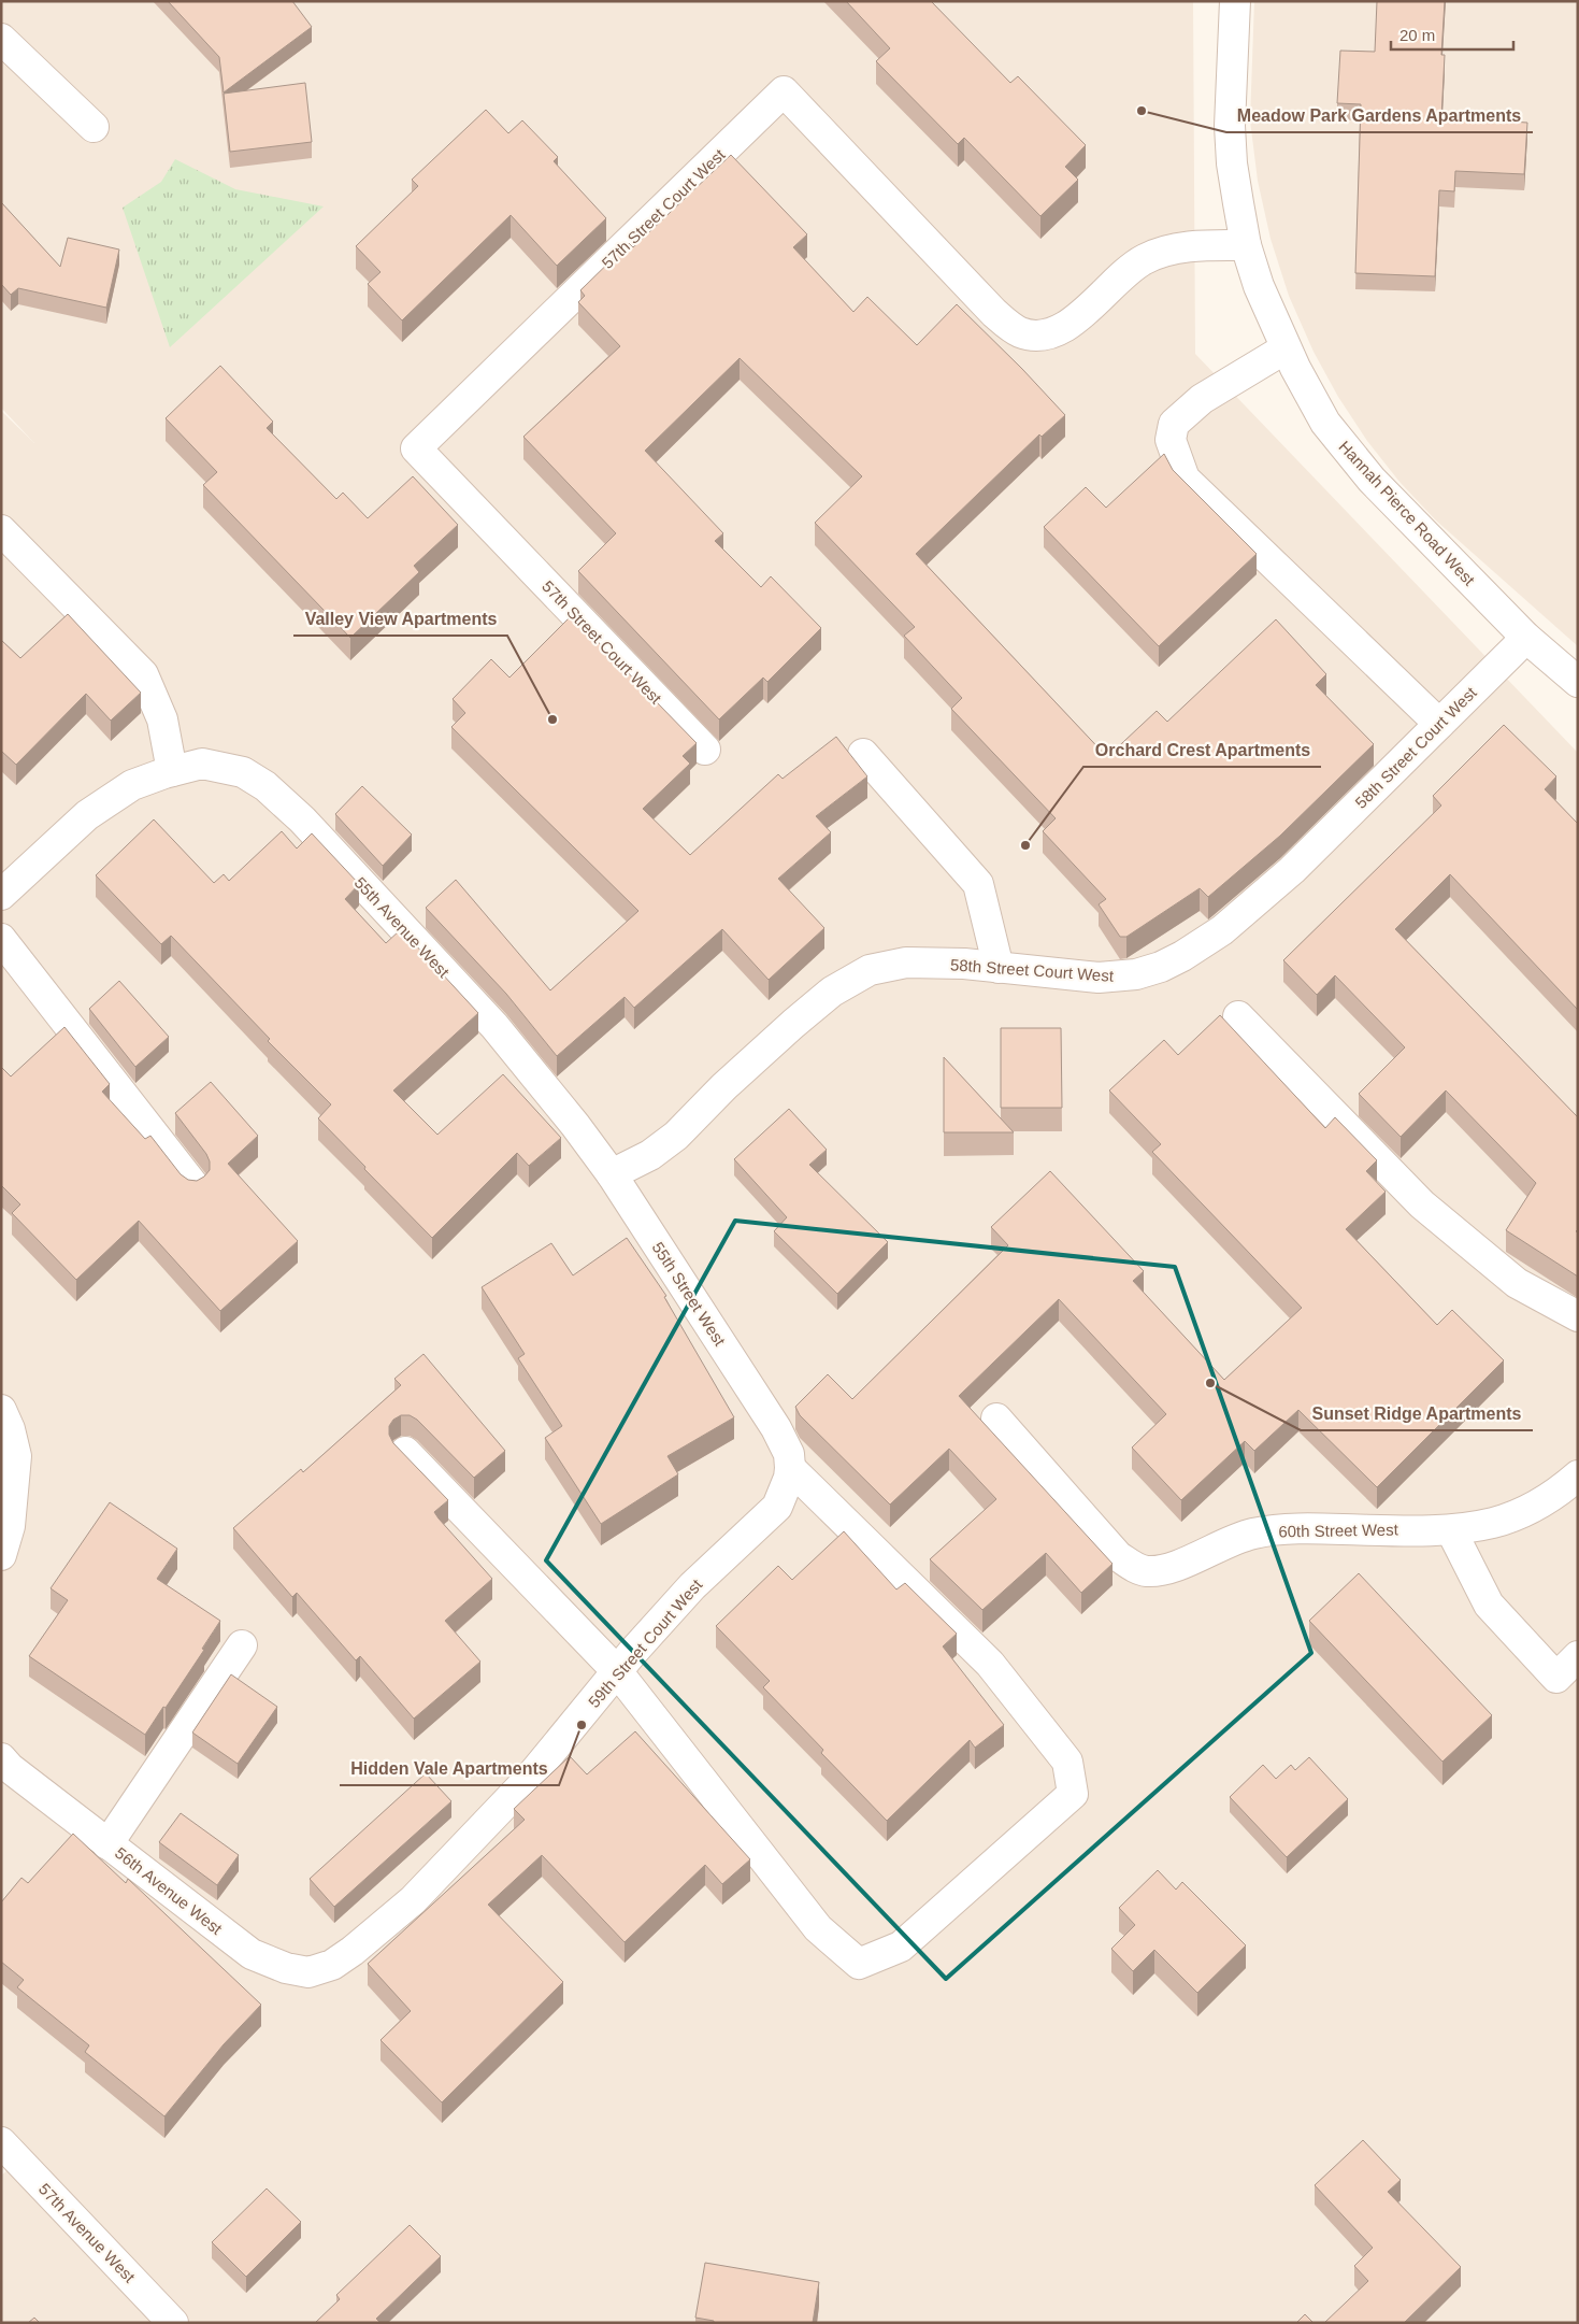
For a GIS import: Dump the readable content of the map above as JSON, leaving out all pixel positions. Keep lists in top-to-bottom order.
{
  "streets": {
    "street": [
      "57th Street Court West",
      "Hannah Pierce Road West",
      "58th Street Court West",
      "55th Avenue West",
      "55th Street West",
      "60th Street West",
      "59th Street Court West",
      "56th Avenue West",
      "57th Avenue West"
    ]
  },
  "crossings": [
    ["57th Street Court West", "Hannah Pierce Road West"],
    ["Hannah Pierce Road West", "58th Street Court West"],
    ["58th Street Court West", "55th Street West"],
    ["55th Avenue West", "55th Street West"],
    ["55th Street West", "59th Street Court West"],
    ["59th Street Court West", "56th Avenue West"]
  ],
  "places": [
    "Meadow Park Gardens Apartments",
    "Valley View Apartments",
    "Orchard Crest Apartments",
    "Sunset Ridge Apartments",
    "Hidden Vale Apartments"
  ],
  "scale_bar": "20 m"
}
